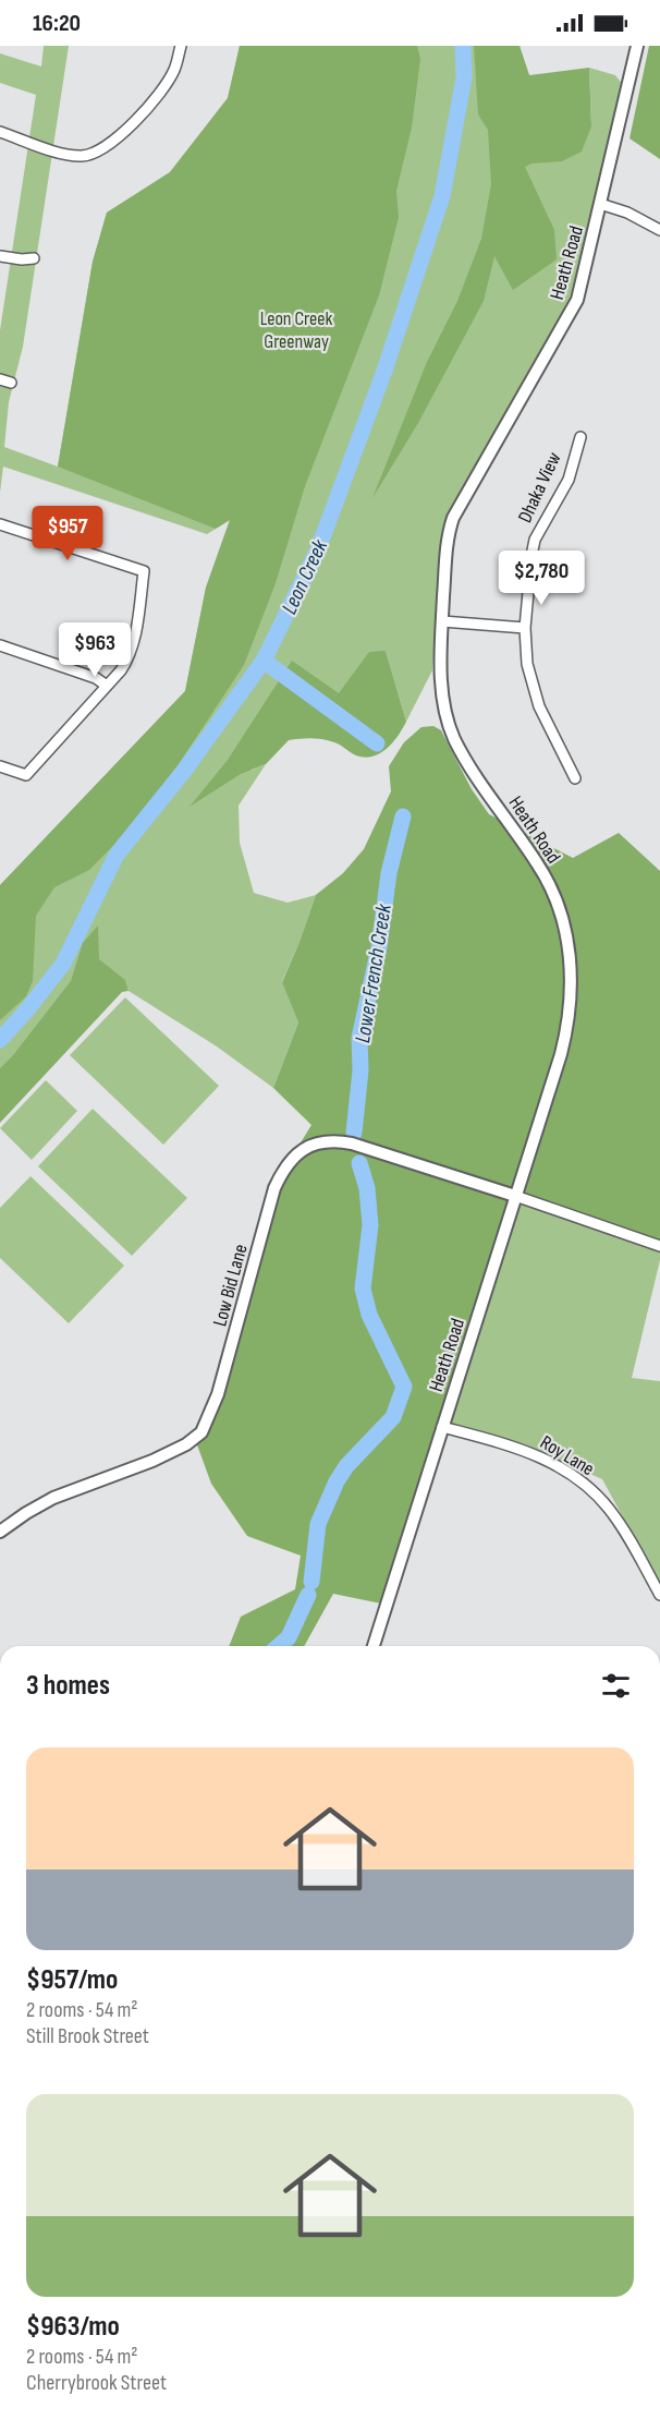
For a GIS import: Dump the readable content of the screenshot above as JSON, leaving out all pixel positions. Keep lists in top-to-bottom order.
{
  "streets": {
    "street": [
      "Heath Road",
      "Dhaka View",
      "Low Bid Lane",
      "Roy Lane"
    ]
  },
  "crossings": [
    ["Heath Road", "Low Bid Lane"],
    ["Heath Road", "Roy Lane"]
  ],
  "water": ["Leon Creek", "Lower French Creek"],
  "parks": ["Leon Creek Greenway"],
  "page": {
    "status": "16:20",
    "price": ["$957", "$2,780", "$963"],
    "heading": "3 homes",
    "list": [
      {
        "name": "$957/mo",
        "note": "2 rooms · 54 m² · Still Brook Street"
      },
      {
        "name": "$963/mo",
        "note": "2 rooms · 54 m² · Cherrybrook Street"
      }
    ]
  }
}
